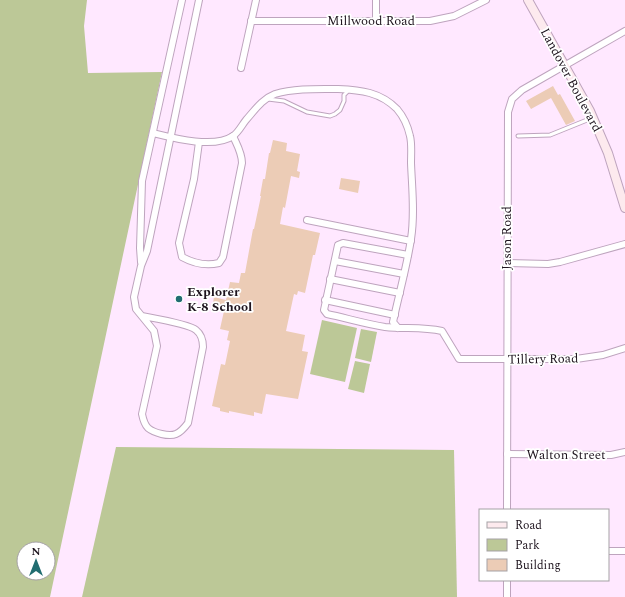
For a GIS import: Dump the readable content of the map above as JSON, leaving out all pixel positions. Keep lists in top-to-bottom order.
{
  "streets": {
    "street": [
      "Millwood Road",
      "Landover Boulevard",
      "Jason Road",
      "Tillery Road",
      "Walton Street"
    ]
  },
  "crossings": [
    ["Landover Boulevard", "Jason Road"],
    ["Jason Road", "Tillery Road"],
    ["Jason Road", "Walton Street"]
  ],
  "places": ["Explorer K-8 School"],
  "legend": ["Road", "Park", "Building"],
  "north": "top"
}
